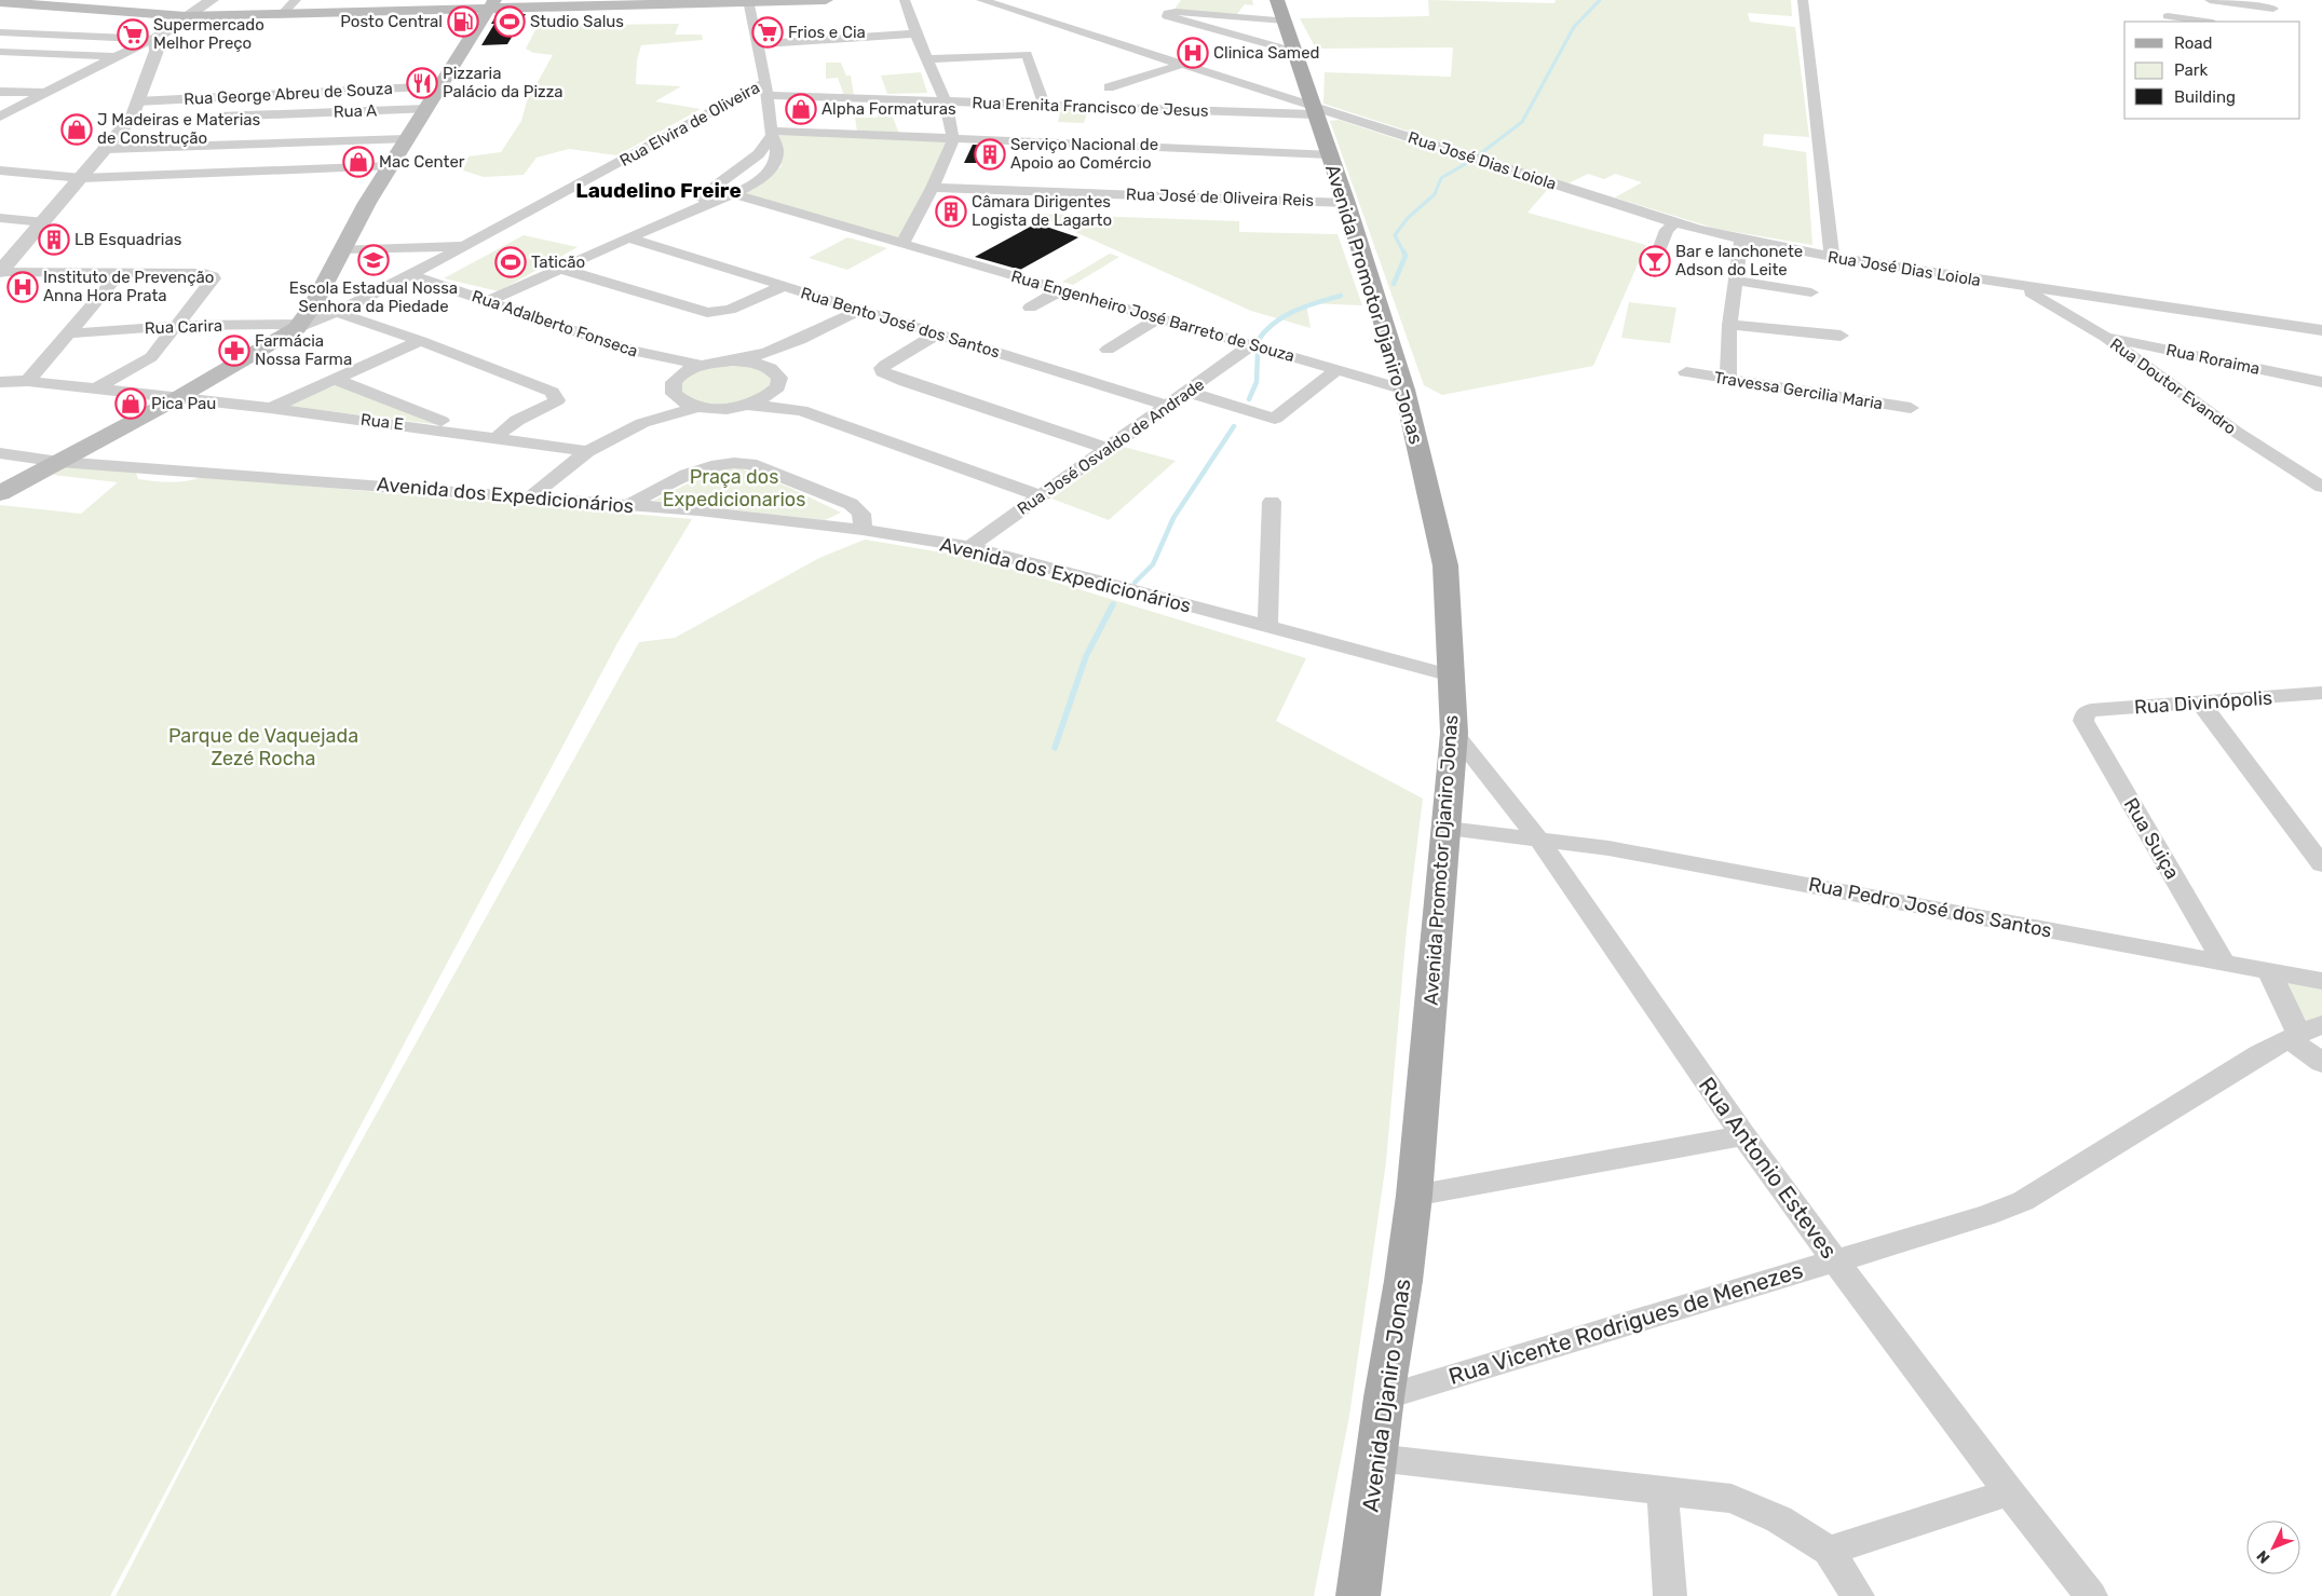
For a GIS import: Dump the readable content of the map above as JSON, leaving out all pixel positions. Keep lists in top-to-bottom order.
{
  "streets": {
    "main road": ["Avenida Promotor Djaniro Jonas", "Avenida Djaniro Jonas"],
    "street": [
      "Rua George Abreu de Souza",
      "Rua Erenita Francisco de Jesus",
      "Rua A",
      "Rua Elvira de Oliveira",
      "Rua José Dias Loiola",
      "Rua José de Oliveira Reis",
      "Rua Engenheiro José Barreto de Souza",
      "Rua Bento José dos Santos",
      "Rua Adalberto Fonseca",
      "Rua Carira",
      "Rua Roraima",
      "Rua Doutor Evandro",
      "Travessa Gercilia Maria",
      "Rua E",
      "Rua José Osvaldo de Andrade",
      "Avenida dos Expedicionários",
      "Rua Divinópolis",
      "Rua Suiça",
      "Rua Pedro José dos Santos",
      "Rua Antonio Esteves",
      "Rua Vicente Rodrigues de Menezes"
    ]
  },
  "crossings": [
    ["Rua Erenita Francisco de Jesus", "Rua Elvira de Oliveira"],
    ["Rua Erenita Francisco de Jesus", "Rua José Dias Loiola"],
    ["Rua Erenita Francisco de Jesus", "Avenida Promotor Djaniro Jonas"],
    ["Rua Elvira de Oliveira", "Rua Adalberto Fonseca"],
    ["Rua Elvira de Oliveira", "Rua Carira"],
    ["Rua José Dias Loiola", "Avenida Promotor Djaniro Jonas"],
    ["Rua José Dias Loiola", "Rua Doutor Evandro"],
    ["Rua José de Oliveira Reis", "Avenida Promotor Djaniro Jonas"],
    ["Avenida Promotor Djaniro Jonas", "Rua Engenheiro José Barreto de Souza"],
    ["Avenida Promotor Djaniro Jonas", "Avenida dos Expedicionários"],
    ["Avenida Promotor Djaniro Jonas", "Rua Pedro José dos Santos"],
    ["Avenida Promotor Djaniro Jonas", "Rua Antonio Esteves"],
    ["Avenida Promotor Djaniro Jonas", "Avenida Djaniro Jonas"],
    ["Rua Engenheiro José Barreto de Souza", "Rua José Osvaldo de Andrade"],
    ["Rua Bento José dos Santos", "Rua José Osvaldo de Andrade"],
    ["Rua Roraima", "Rua Doutor Evandro"],
    ["Rua José Osvaldo de Andrade", "Avenida dos Expedicionários"],
    ["Rua Divinópolis", "Rua Suiça"],
    ["Rua Suiça", "Rua Pedro José dos Santos"],
    ["Rua Pedro José dos Santos", "Rua Antonio Esteves"],
    ["Rua Antonio Esteves", "Rua Vicente Rodrigues de Menezes"],
    ["Rua Vicente Rodrigues de Menezes", "Avenida Djaniro Jonas"]
  ],
  "districts": ["Laudelino Freire"],
  "parks": ["Praça dos Expedicionarios", "Parque de Vaquejada Zezé Rocha"],
  "places": {
    "fuel station": ["Posto Central"],
    "sports": ["Studio Salus", "Taticão"],
    "supermarket": ["Frios e Cia", "Supermercado Melhor Preço"],
    "hospital": ["Clinica Samed", "Instituto de Prevenção Anna Hora Prata"],
    "restaurant": ["Pizzaria Palácio da Pizza"],
    "shop": [
      "Alpha Formaturas",
      "J Madeiras e Materias de Construção",
      "Mac Center",
      "Pica Pau"
    ],
    "building": ["Serviço Nacional de Apoio ao Comércio", "Câmara Dirigentes Logista de Lagarto", "LB Esquadrias"],
    "school or university": ["Escola Estadual Nossa Senhora da Piedade"],
    "bar": ["Bar e lanchonete Adson do Leite"],
    "pharmacy": ["Farmácia Nossa Farma"]
  },
  "legend": ["Road", "Park", "Building"],
  "north": "bottom left"
}
